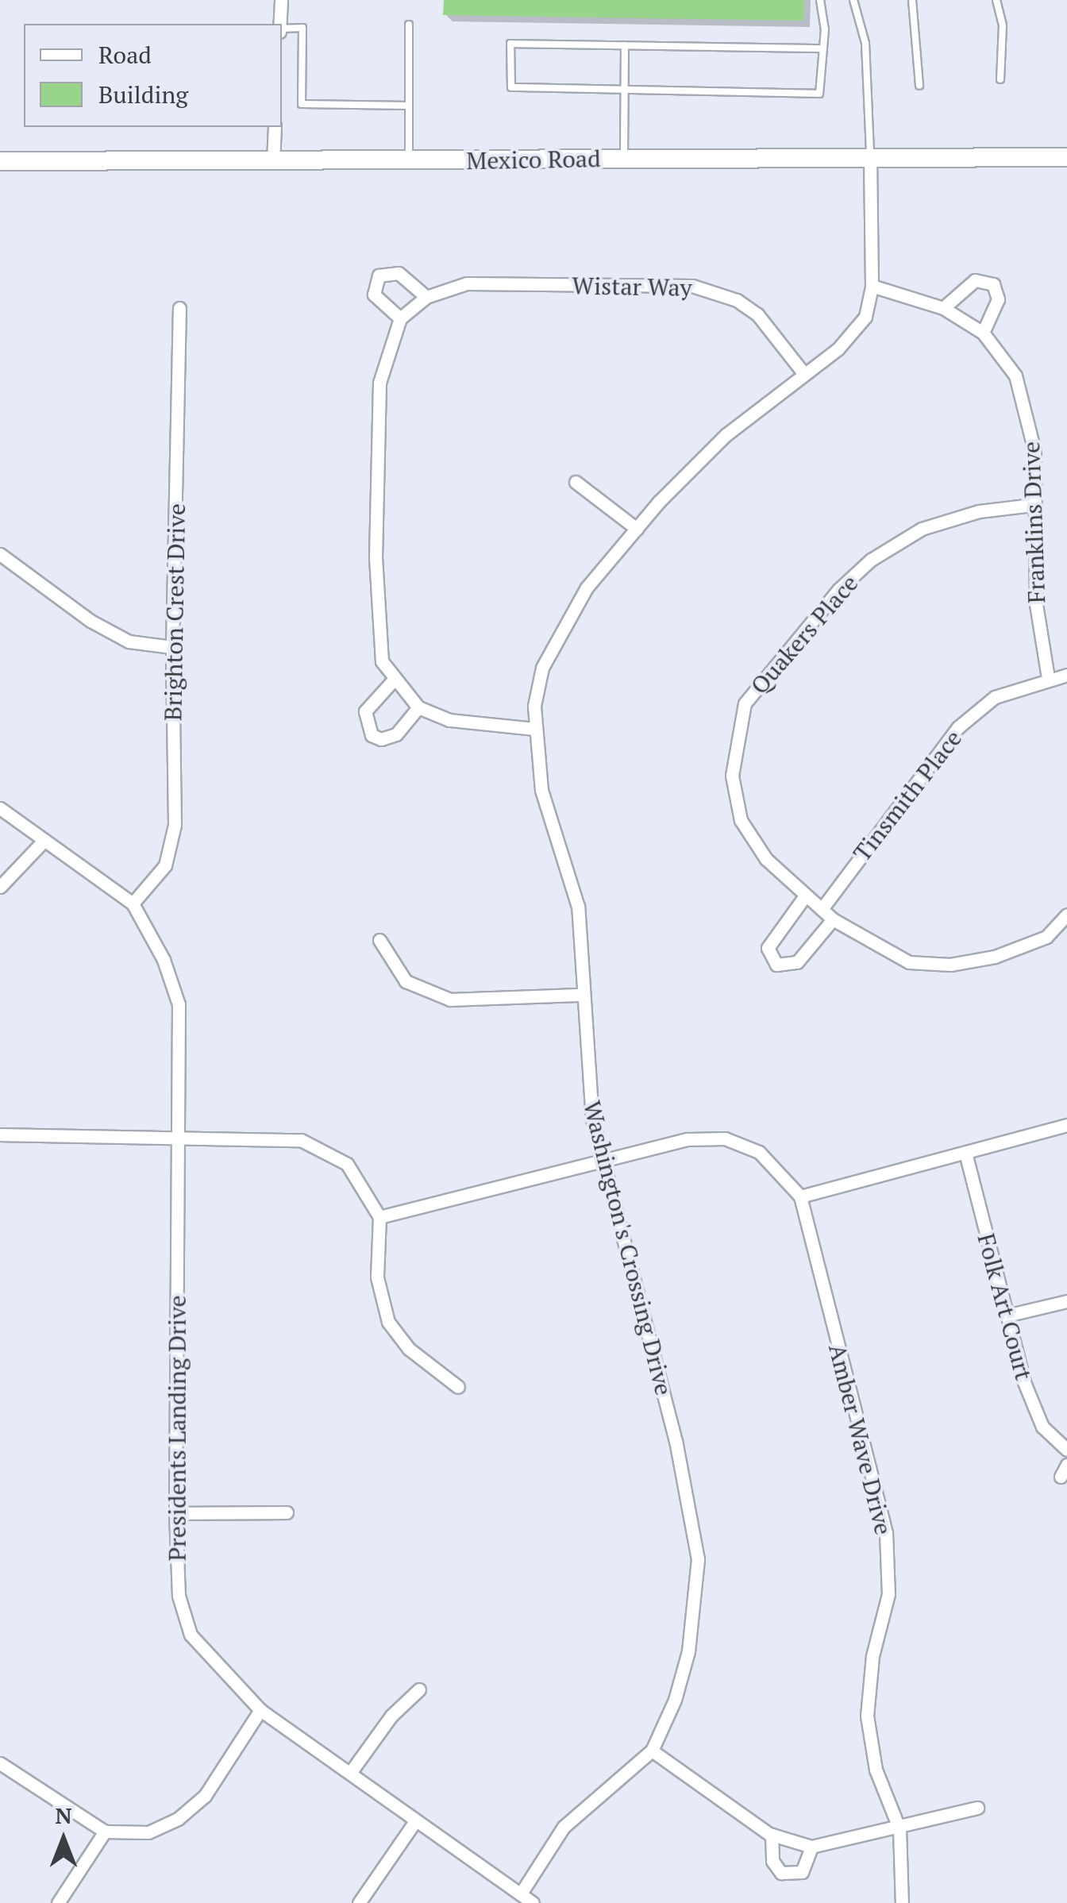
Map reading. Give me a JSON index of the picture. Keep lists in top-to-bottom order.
{
  "streets": {
    "main road": ["Mexico Road"],
    "street": [
      "Wistar Way",
      "Franklins Drive",
      "Brighton Crest Drive",
      "Quakers Place",
      "Tinsmith Place",
      "Washington's Crossing Drive",
      "Folk Art Court",
      "Presidents Landing Drive",
      "Amber Wave Drive"
    ]
  },
  "crossings": [
    ["Mexico Road", "Washington's Crossing Drive"],
    ["Wistar Way", "Washington's Crossing Drive"],
    ["Franklins Drive", "Quakers Place"],
    ["Franklins Drive", "Tinsmith Place"],
    ["Franklins Drive", "Washington's Crossing Drive"],
    ["Brighton Crest Drive", "Presidents Landing Drive"],
    ["Quakers Place", "Tinsmith Place"],
    ["Washington's Crossing Drive", "Presidents Landing Drive"],
    ["Washington's Crossing Drive", "Amber Wave Drive"]
  ],
  "legend": ["Road", "Building"],
  "north": "top"
}
